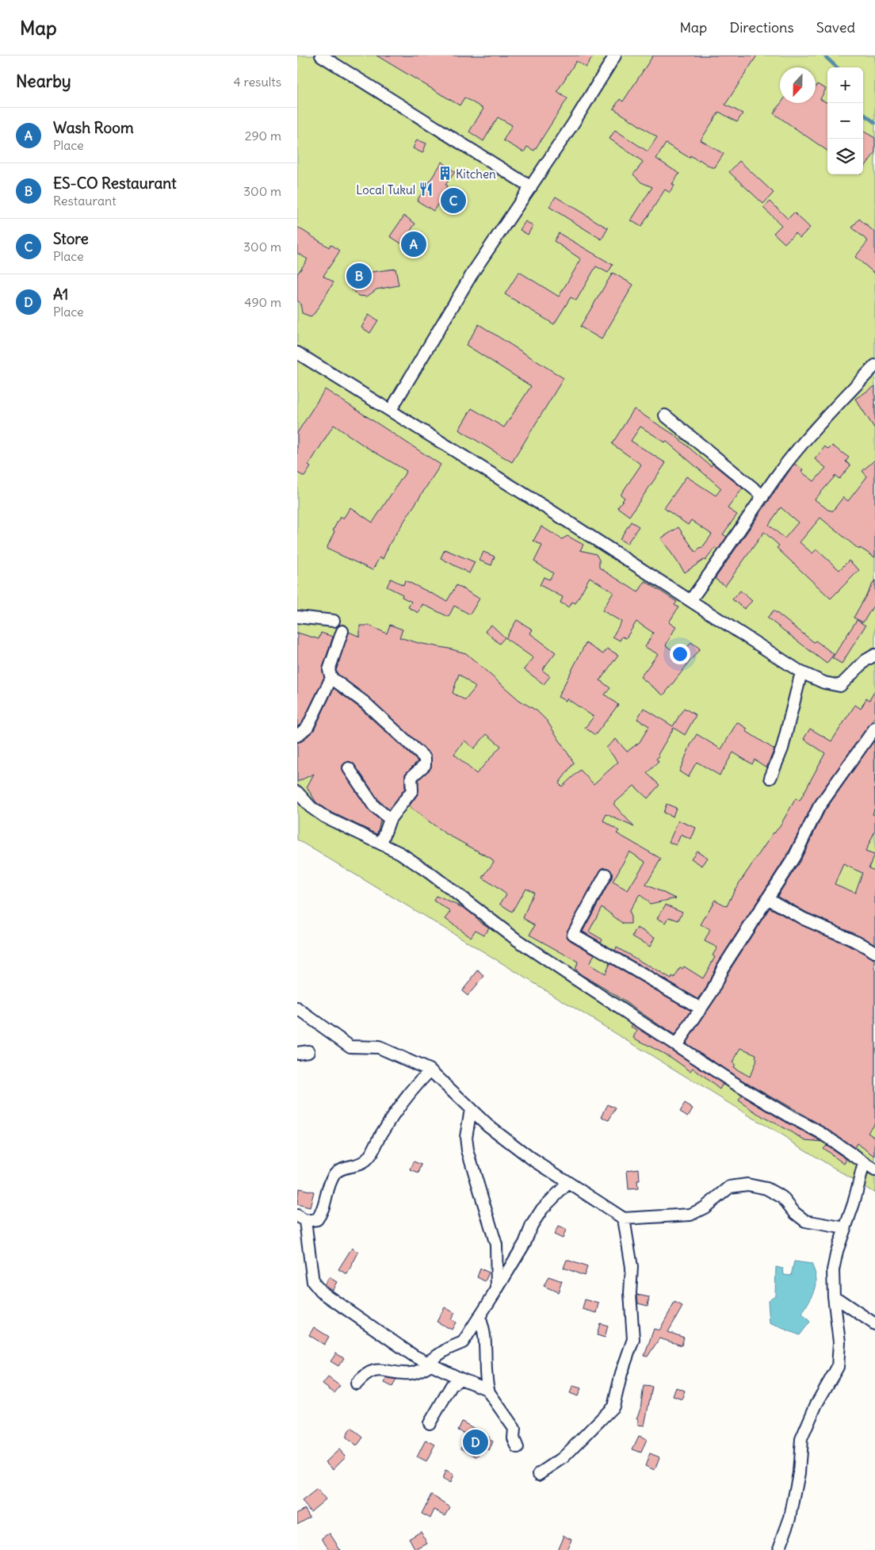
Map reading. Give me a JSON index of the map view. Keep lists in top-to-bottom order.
{
  "places": {
    "building": ["Kitchen"],
    "restaurant": ["Local Tukul"]
  },
  "north": "bottom",
  "page": {
    "header": "Map",
    "nav": ["Map", "Directions", "Saved"],
    "heading": ["Nearby", "4 results"],
    "map_buttons": ["+", "−"],
    "list": [
      {
        "mark": "A",
        "name": "Wash Room",
        "note": "Place",
        "value": "290 m"
      },
      {
        "mark": "B",
        "name": "ES-CO Restaurant",
        "note": "Restaurant",
        "value": "300 m"
      },
      {
        "mark": "C",
        "name": "Store",
        "note": "Place",
        "value": "300 m"
      },
      {
        "mark": "D",
        "name": "A1",
        "note": "Place",
        "value": "490 m"
      }
    ],
    "pins": [
      "C",
      "A",
      "B",
      "D"
    ]
  }
}
